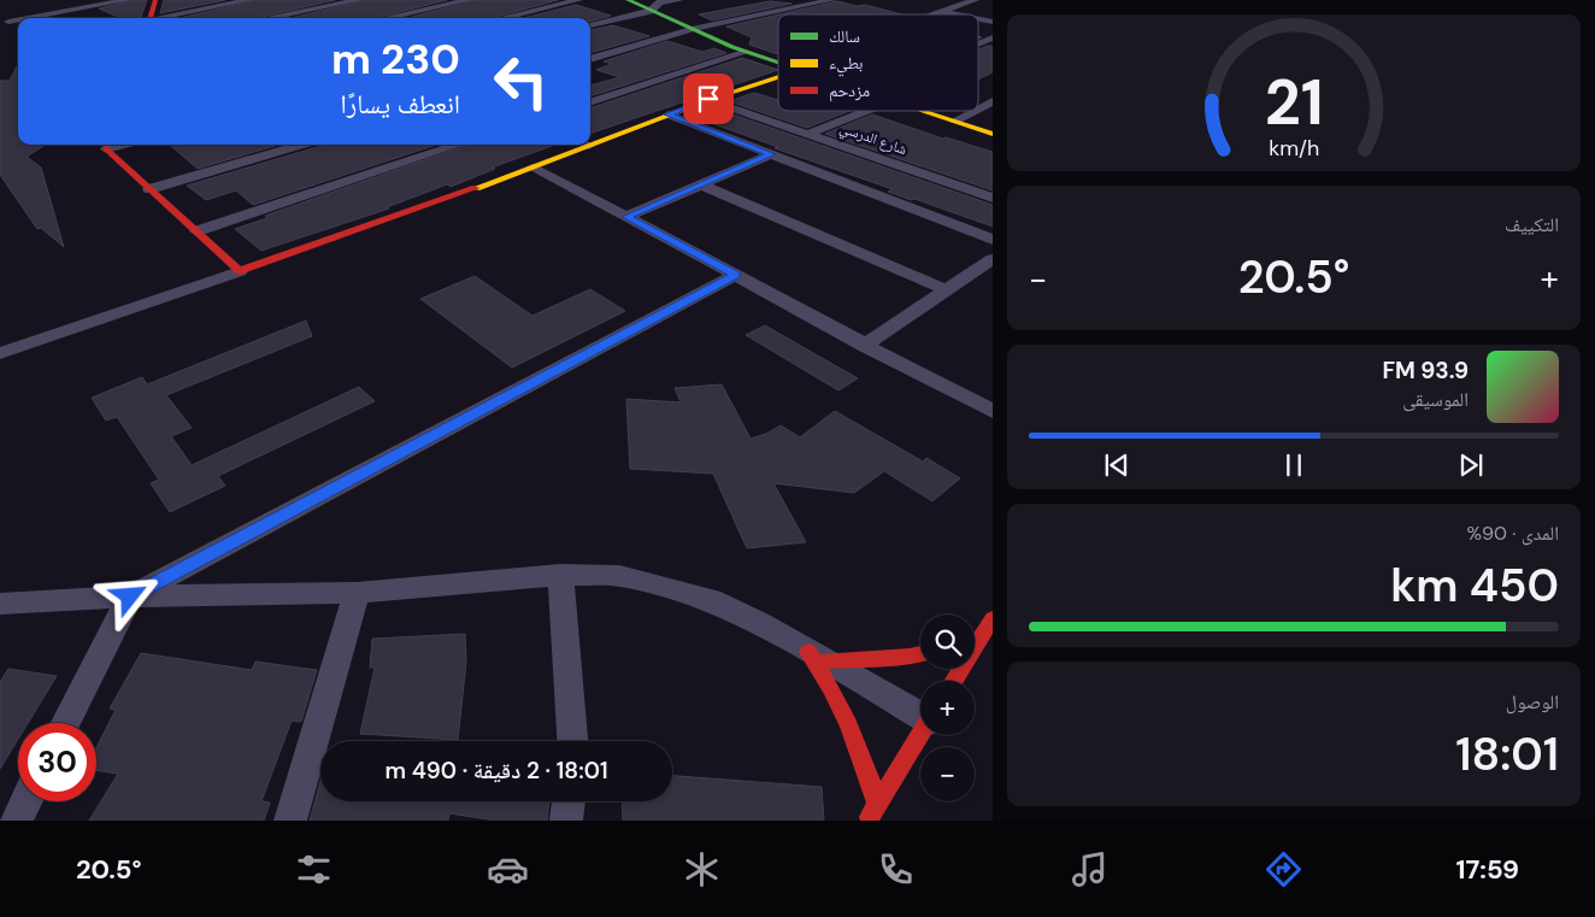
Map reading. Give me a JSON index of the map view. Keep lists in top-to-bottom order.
{
  "streets": {
    "street": ["شارع الدرسي"]
  },
  "legend": ["سالك", "بطيء", "مزدحم"],
  "page": {
    "turn": ["230 m", "انعطف يسارًا"],
    "tile": [
      "التكييف",
      ["المدى · 90%", "450 km"],
      ["الوصول", "18:01"]
    ],
    "heat": ["−", "20.5°", "+"],
    "song": ["93.9 FM", "الموسيقى"],
    "map_buttons": ["+", "−"],
    "limit": "30",
    "trip": "18:01 · 2 دقيقة · 490 m",
    "tabs": ["17:59", "20.5°"],
    "gauge": ["21", "km/h"]
  }
}
